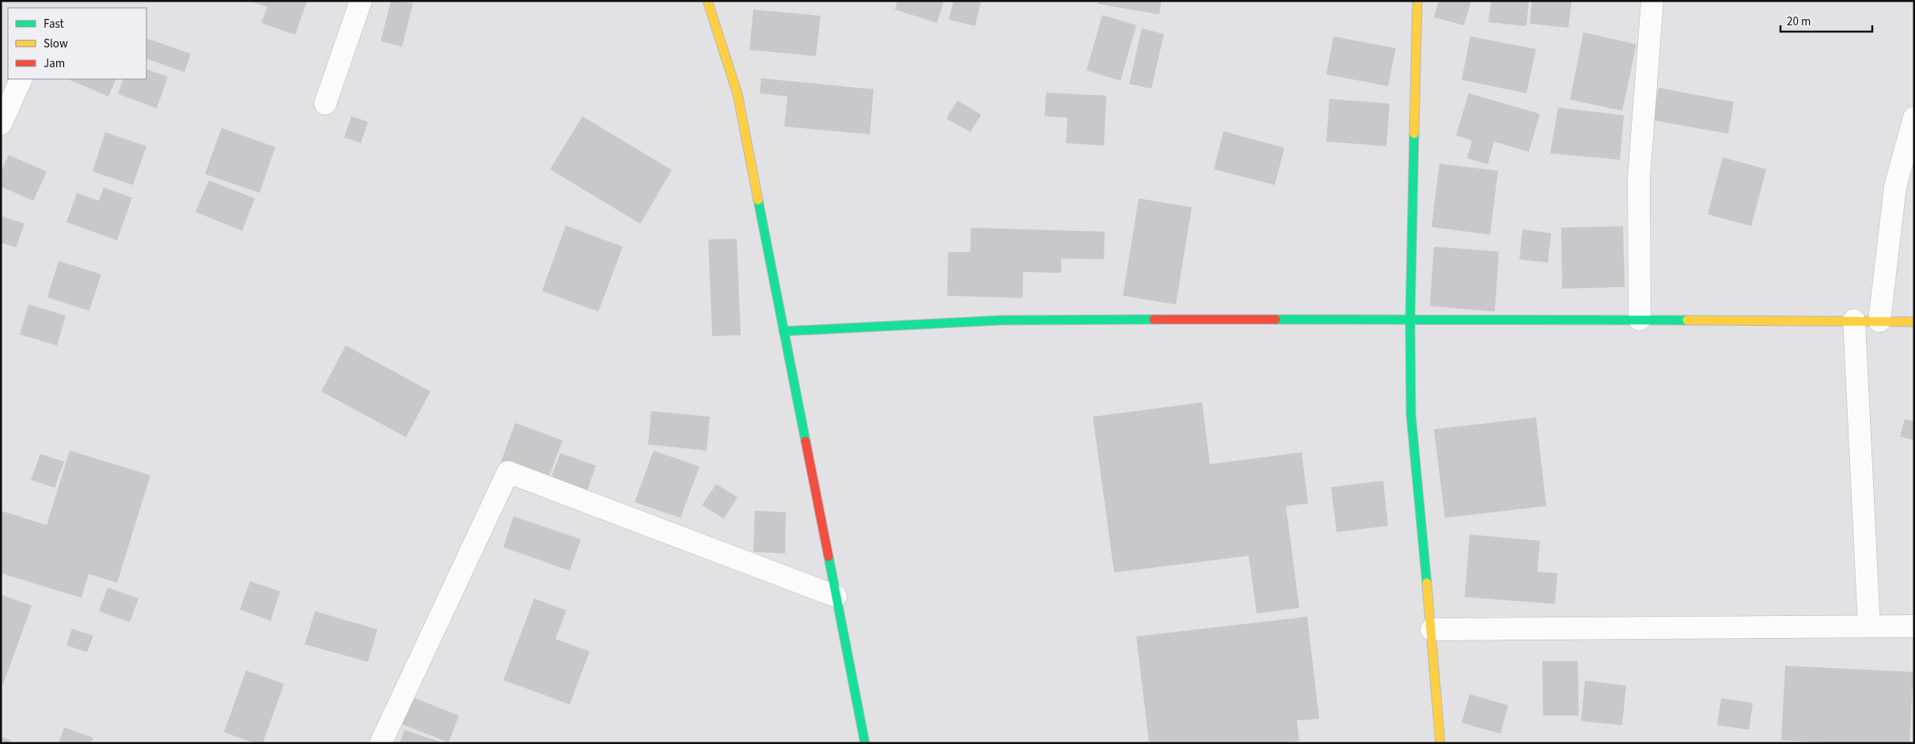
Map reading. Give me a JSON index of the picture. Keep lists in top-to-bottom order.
{
  "legend": ["Fast", "Slow", "Jam"],
  "scale_bar": "20 m"
}
